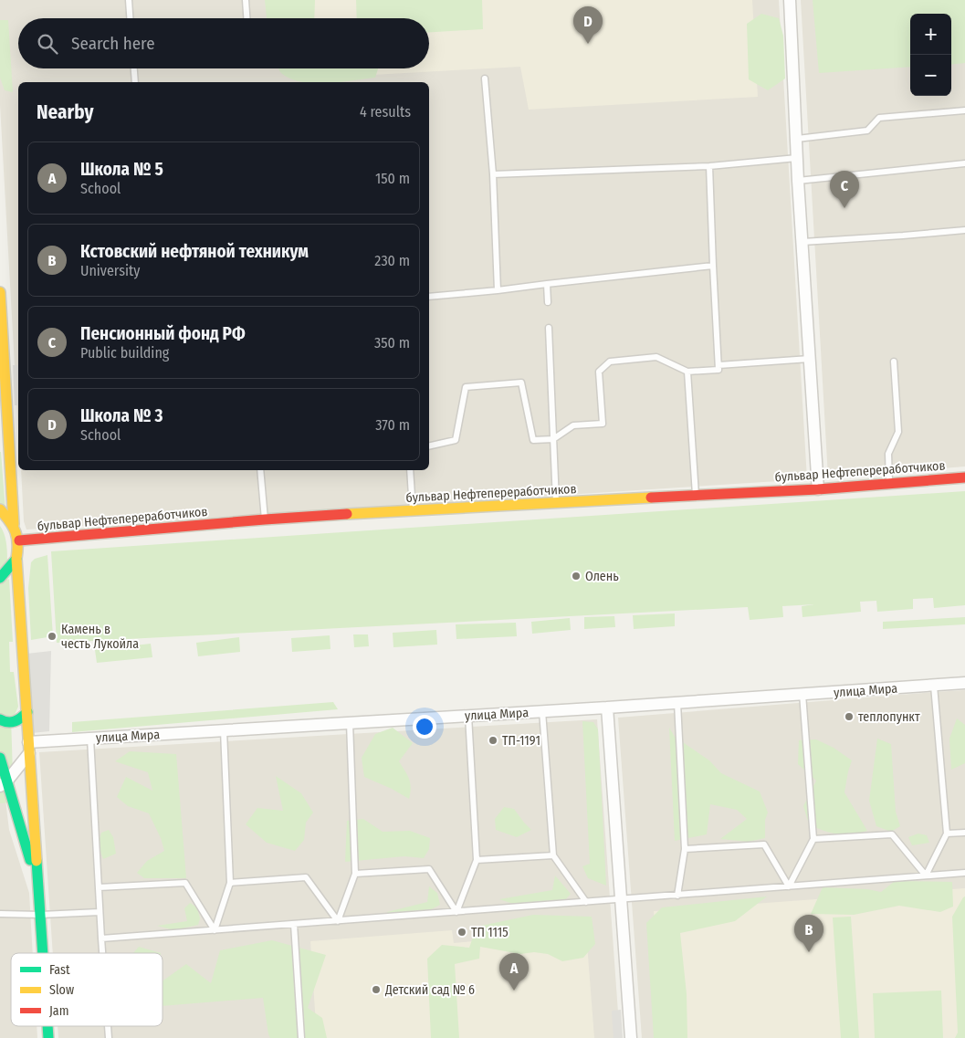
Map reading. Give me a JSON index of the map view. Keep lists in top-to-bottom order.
{
  "streets": {
    "street": ["бульвар Нефтепереработчиков", "улица Мира"]
  },
  "places": [
    "Олень",
    "Камень в честь Лукойла",
    "теплопункт",
    "ТП-1191",
    "ТП 1115",
    "Детский сад № 6"
  ],
  "legend": ["Fast", "Slow", "Jam"],
  "page": {
    "pins": [
      "D",
      "C",
      "B",
      "A"
    ],
    "map_buttons": ["+", "−"],
    "search": "Search here",
    "heading": ["Nearby", "4 results"],
    "list": [
      {
        "mark": "A",
        "name": "Школа № 5",
        "note": "School",
        "value": "150 m"
      },
      {
        "mark": "B",
        "name": "Кстовский нефтяной техникум",
        "note": "University",
        "value": "230 m"
      },
      {
        "mark": "C",
        "name": "Пенсионный фонд РФ",
        "note": "Public building",
        "value": "350 m"
      },
      {
        "mark": "D",
        "name": "Школа № 3",
        "note": "School",
        "value": "370 m"
      }
    ]
  }
}
